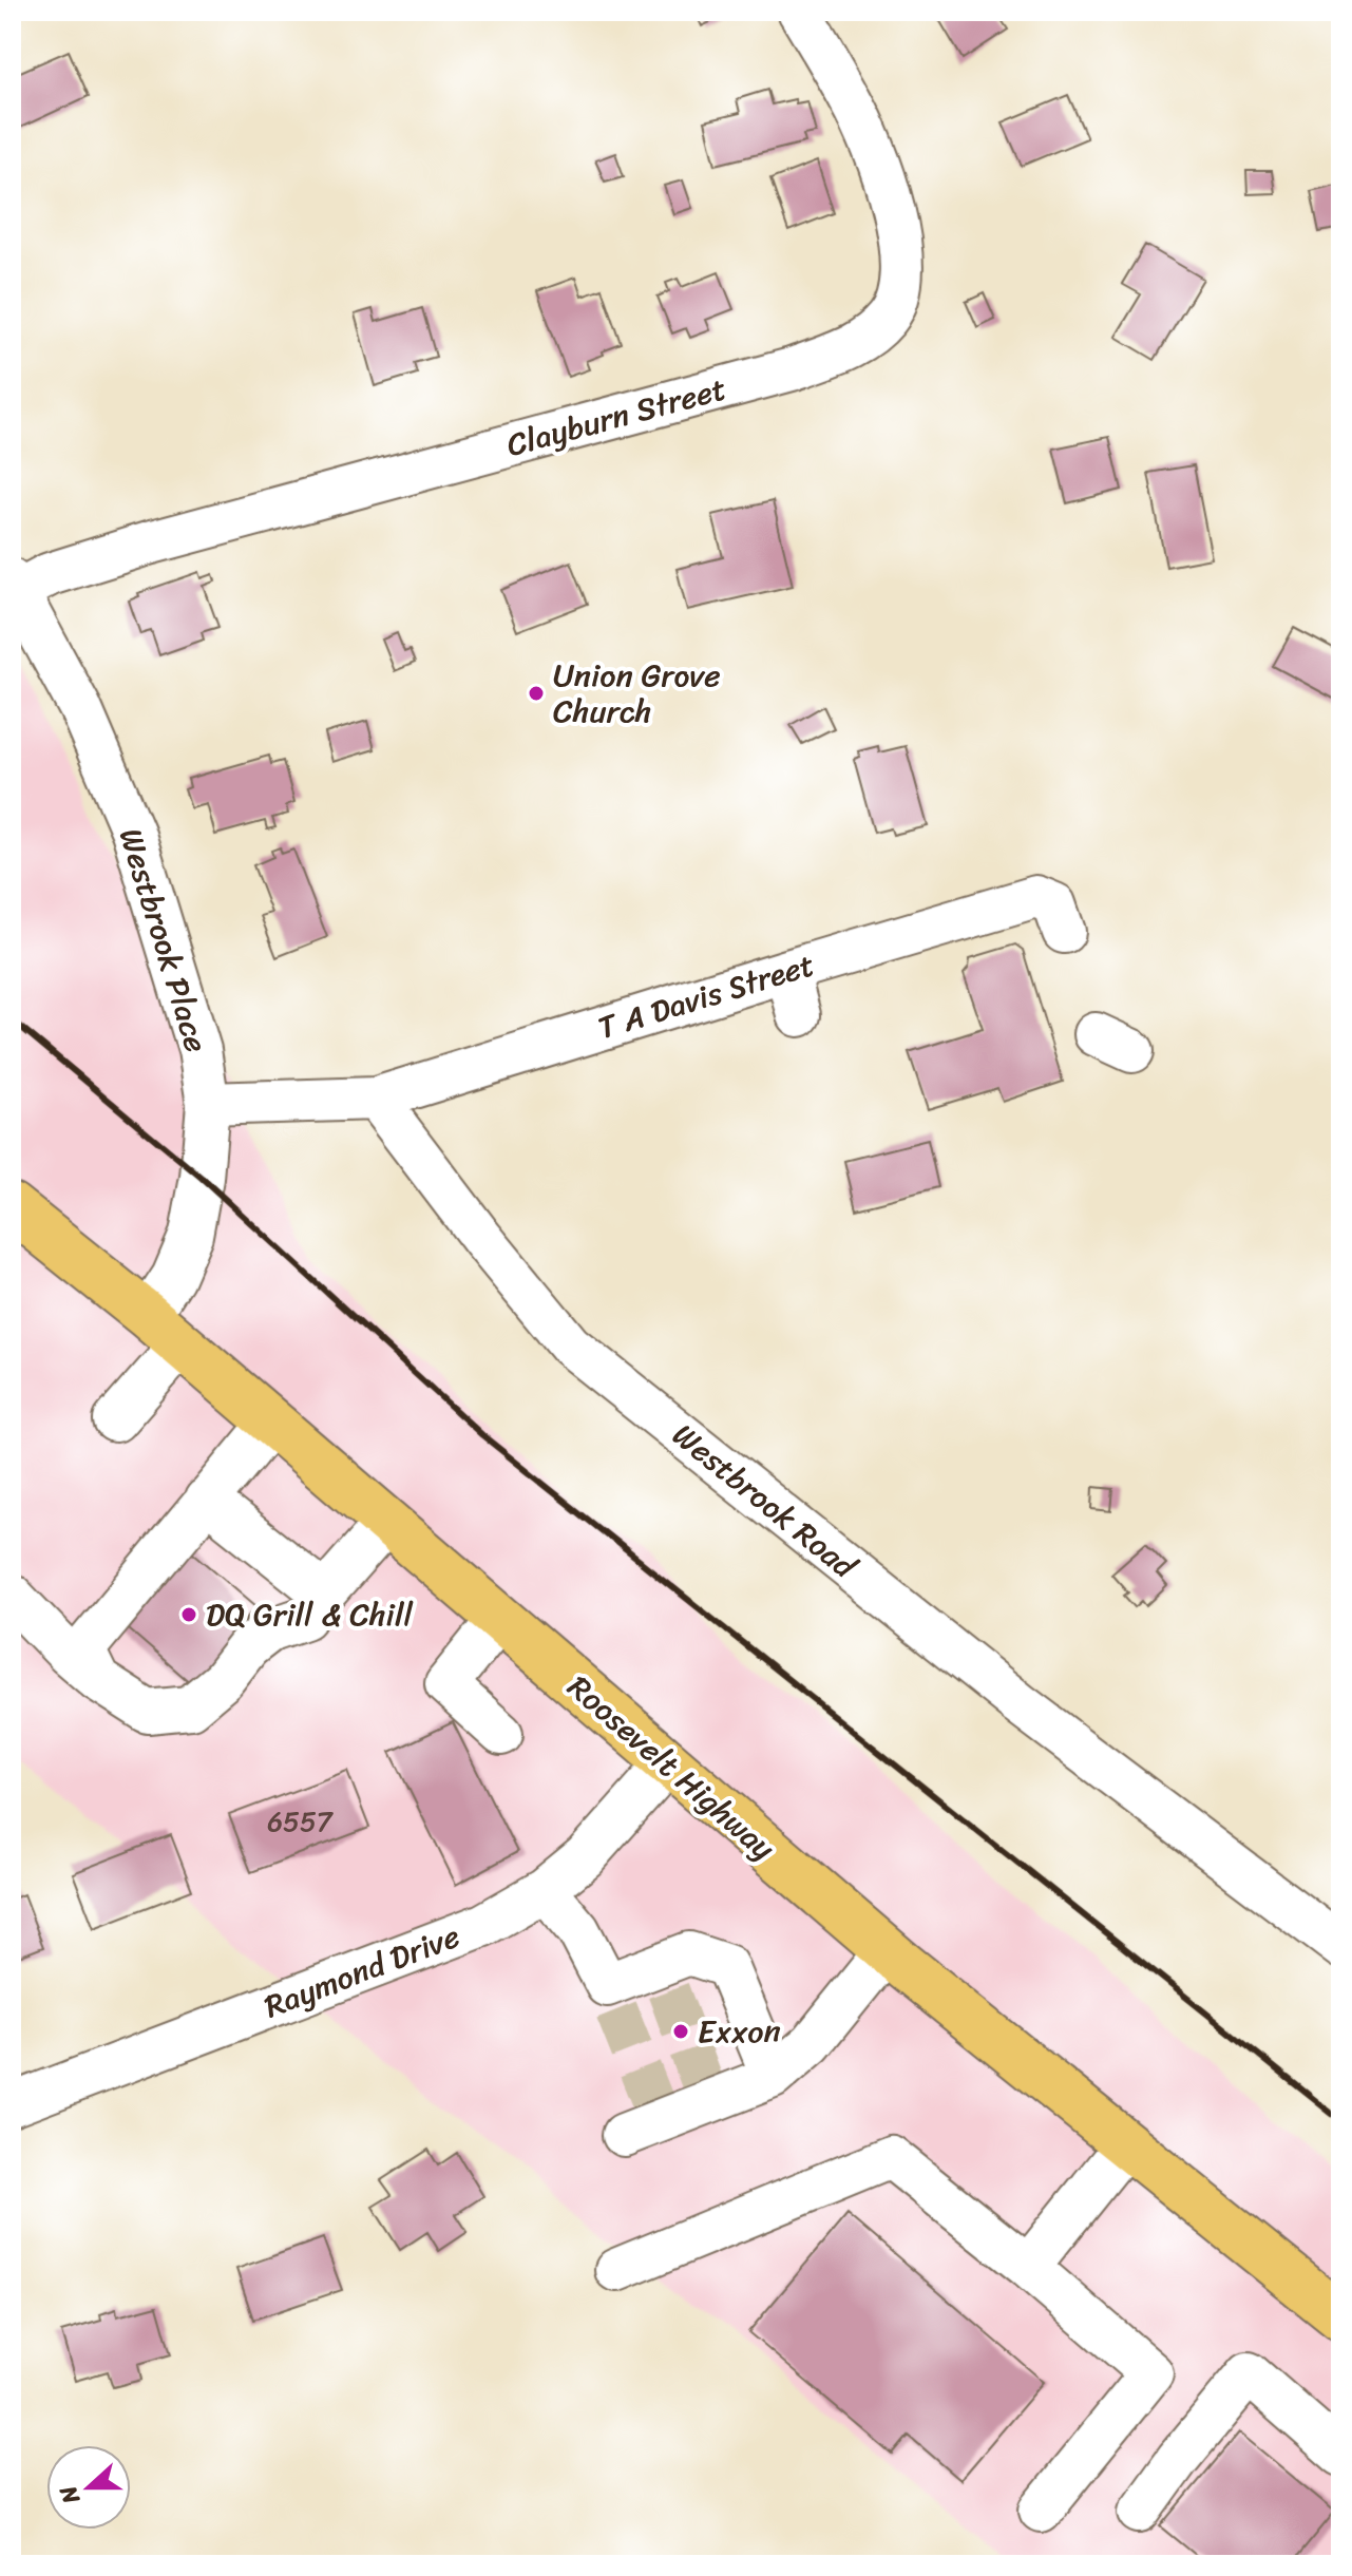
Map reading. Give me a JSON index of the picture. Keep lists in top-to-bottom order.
{
  "streets": {
    "main road": ["Roosevelt Highway"],
    "street": [
      "Clayburn Street",
      "Westbrook Place",
      "T A Davis Street",
      "Westbrook Road",
      "Raymond Drive"
    ]
  },
  "crossings": [
    ["Clayburn Street", "Westbrook Place"],
    ["Westbrook Place", "Roosevelt Highway"],
    ["T A Davis Street", "Westbrook Road"],
    ["Roosevelt Highway", "Raymond Drive"]
  ],
  "places": ["Union Grove Church", "DQ Grill & Chill", "Exxon"],
  "house_numbers": ["6557"],
  "north": "left"
}
